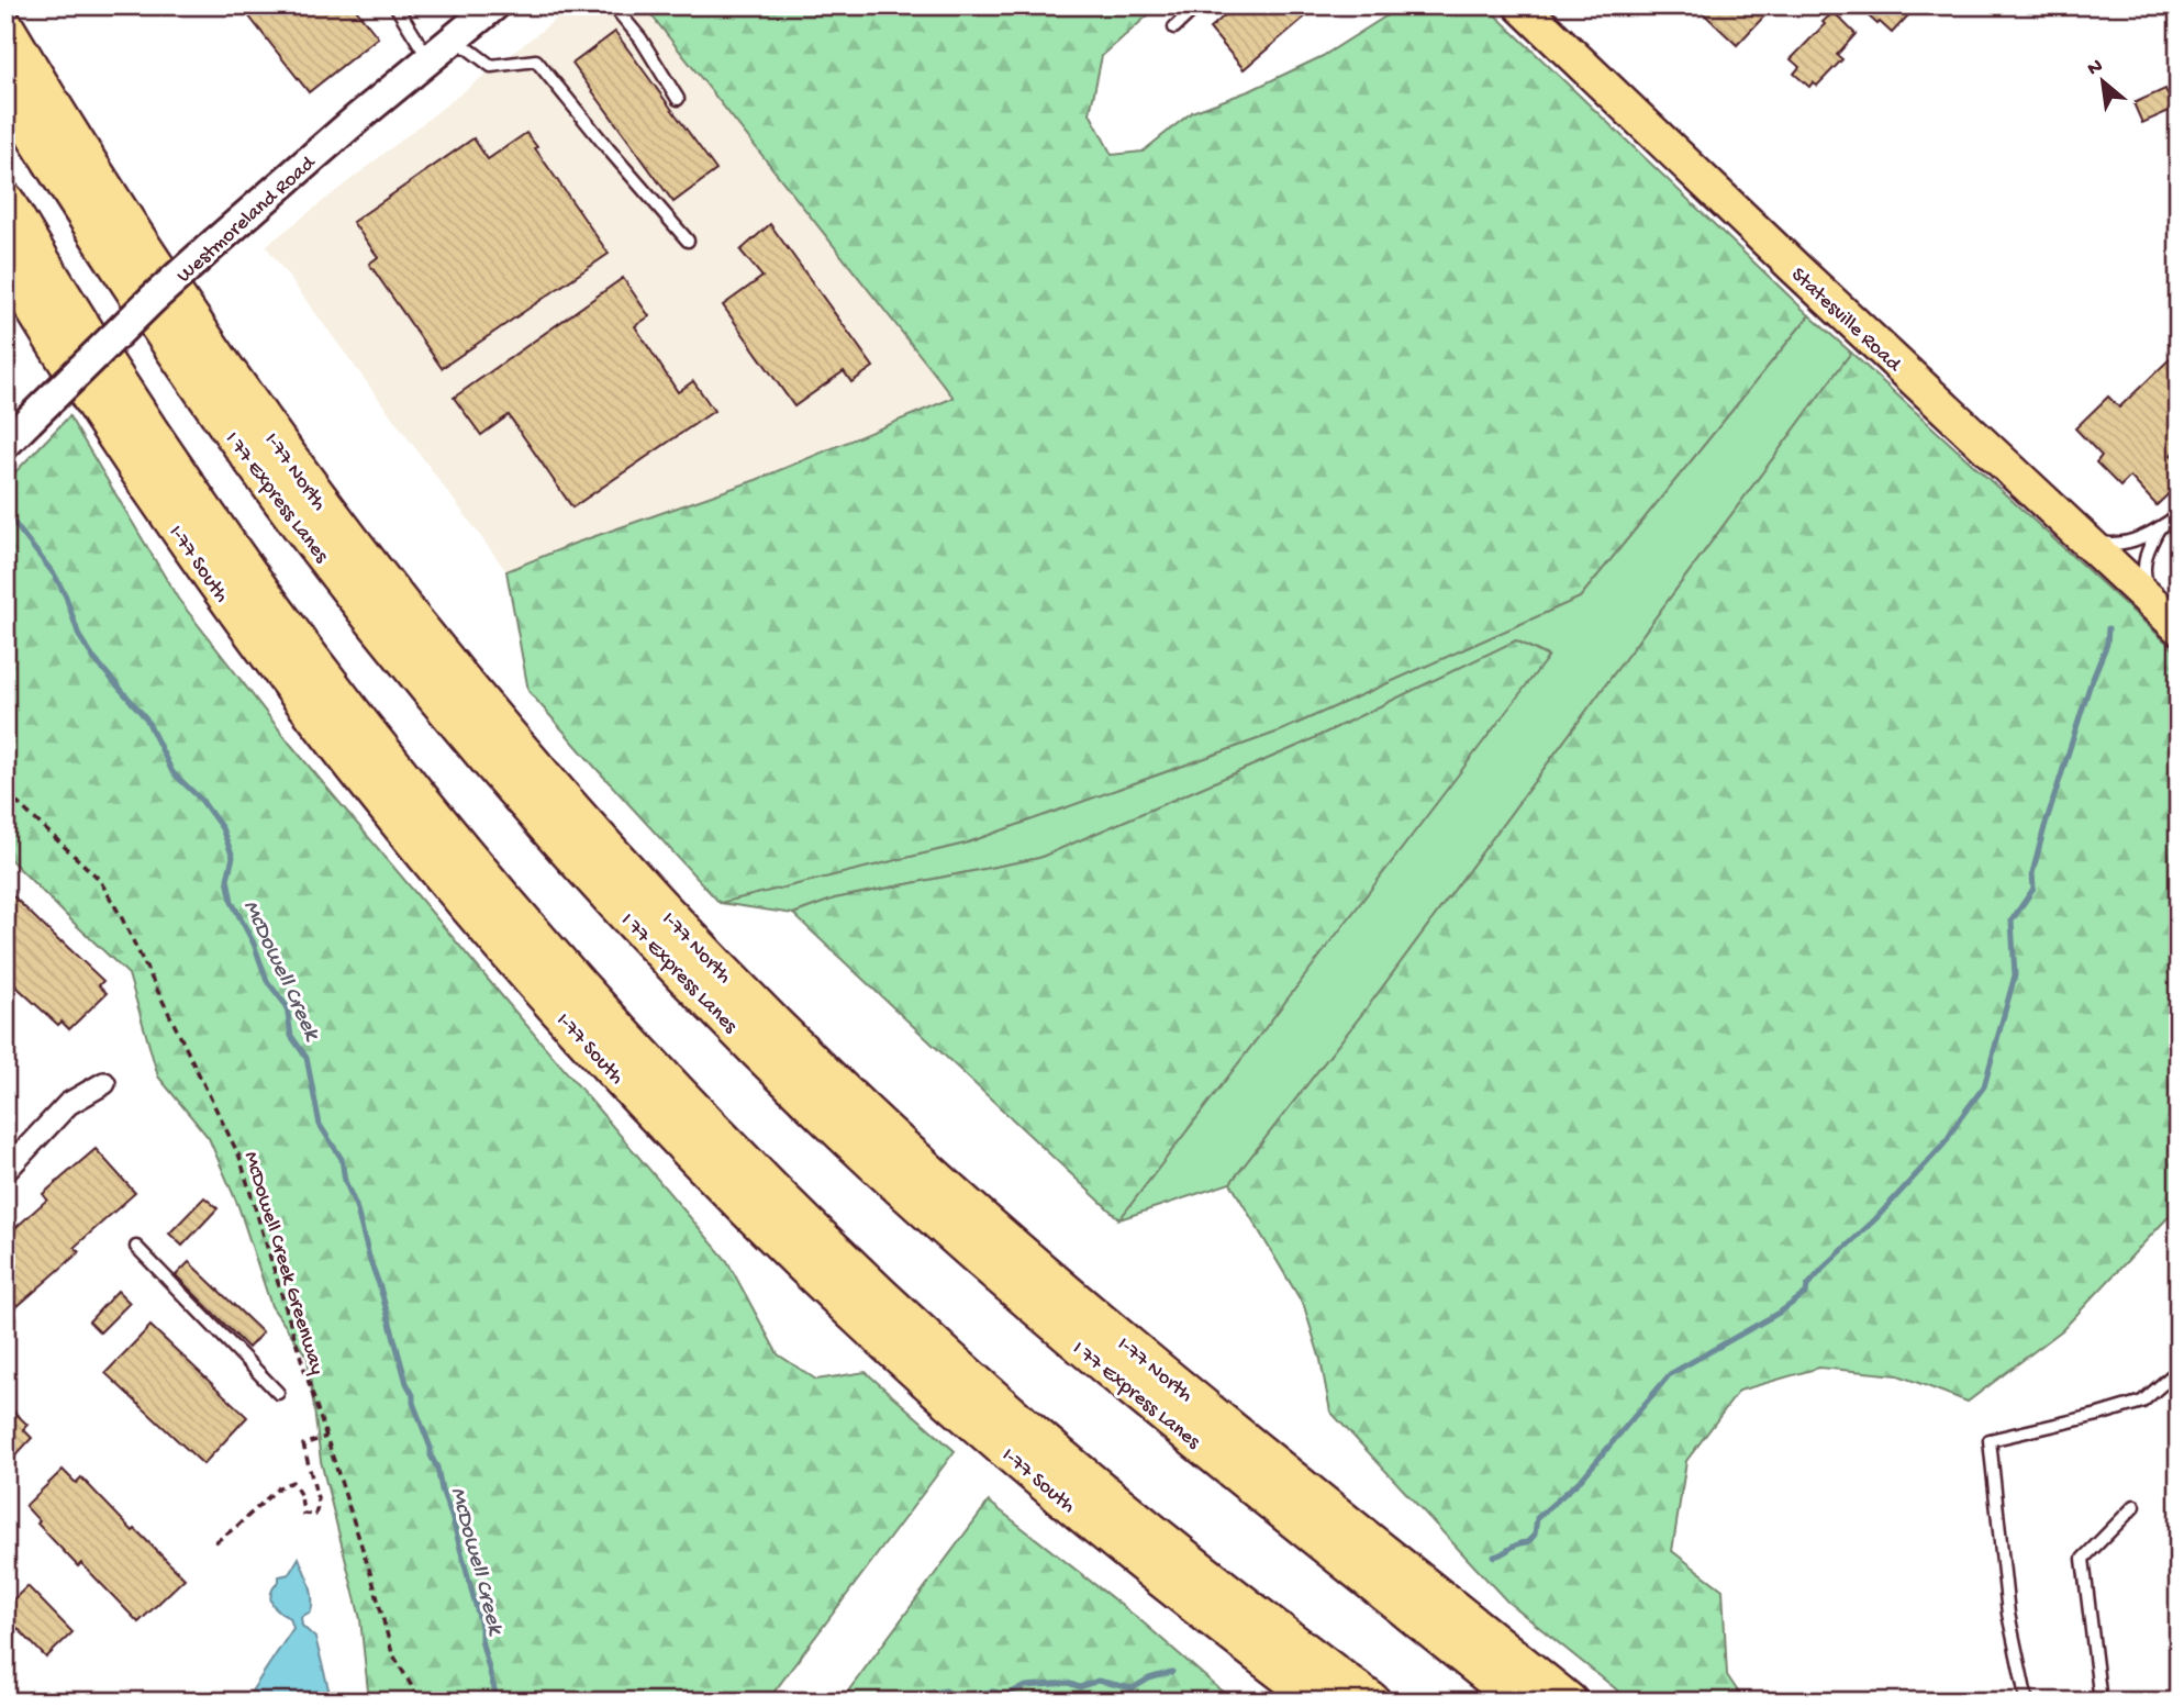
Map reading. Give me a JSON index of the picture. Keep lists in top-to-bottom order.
{
  "streets": {
    "highway": ["I-77 North", "I 77 Express Lanes", "I-77 South"],
    "main road": ["Statesville Road"],
    "street": ["Westmoreland Road"],
    "path": ["McDowell Creek Greenway"]
  },
  "water": ["McDowell Creek"],
  "north": "top left"
}
